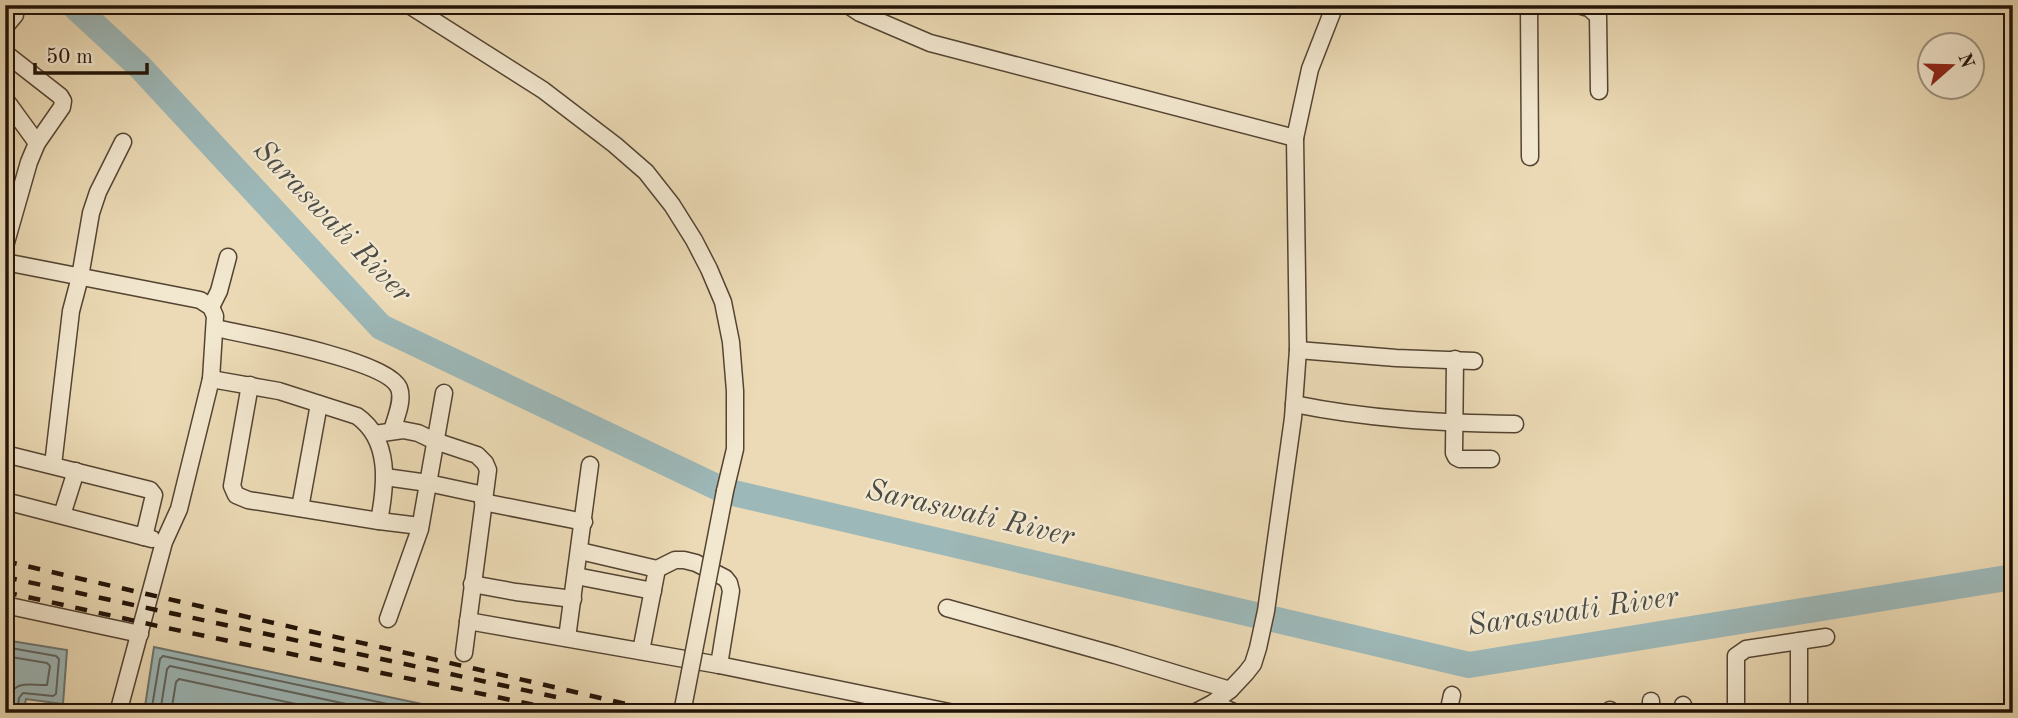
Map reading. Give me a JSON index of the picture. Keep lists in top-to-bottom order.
{
  "water": ["Saraswati River"],
  "scale_bar": "50 m",
  "north": "right"
}
